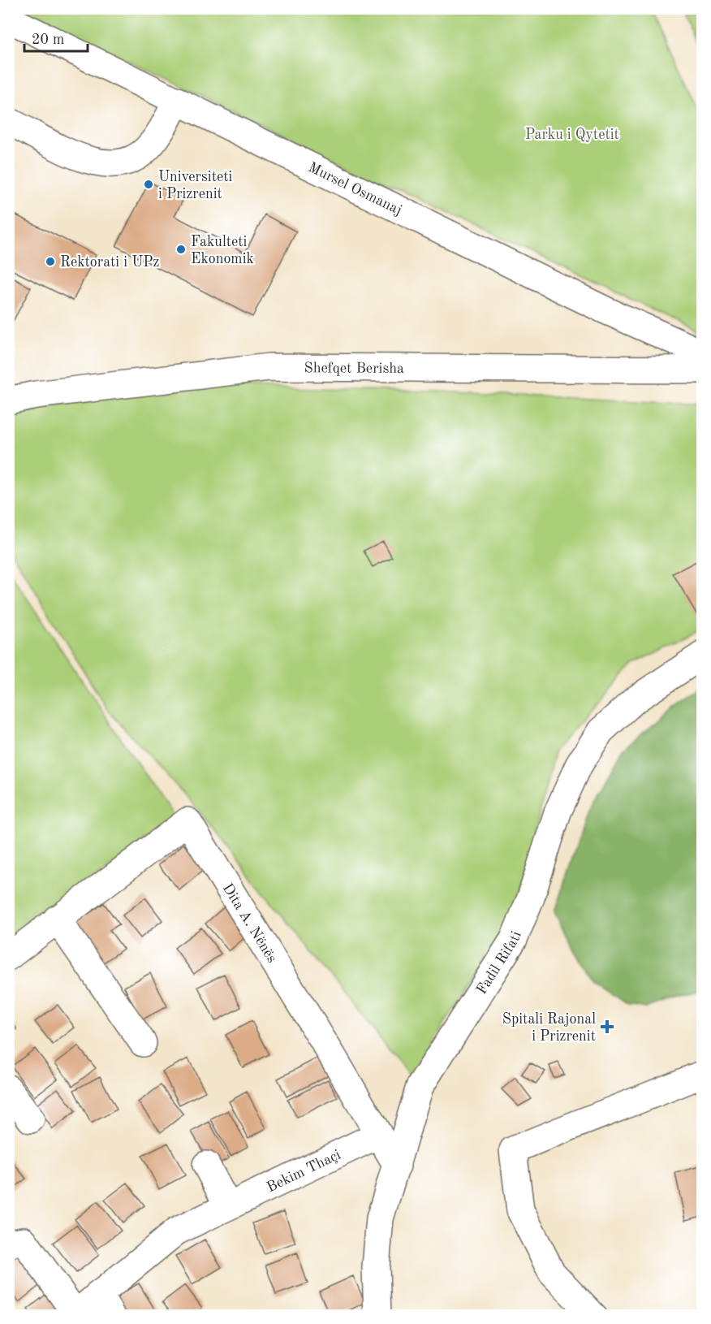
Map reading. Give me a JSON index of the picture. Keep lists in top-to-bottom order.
{
  "streets": {
    "street": [
      "Mursel Osmanaj",
      "Shefqet Berisha",
      "Dita A. Nënës",
      "Fadil Rifati",
      "Bekim Thaçi"
    ]
  },
  "crossings": [
    ["Dita A. Nënës", "Fadil Rifati"],
    ["Dita A. Nënës", "Bekim Thaçi"]
  ],
  "parks": ["Parku i Qytetit"],
  "places": {
    "other": ["Universiteti i Prizrenit", "Fakulteti Ekonomik", "Rektorati i UPz"],
    "health": ["Spitali Rajonal i Prizrenit"]
  },
  "scale_bar": "20 m"
}
